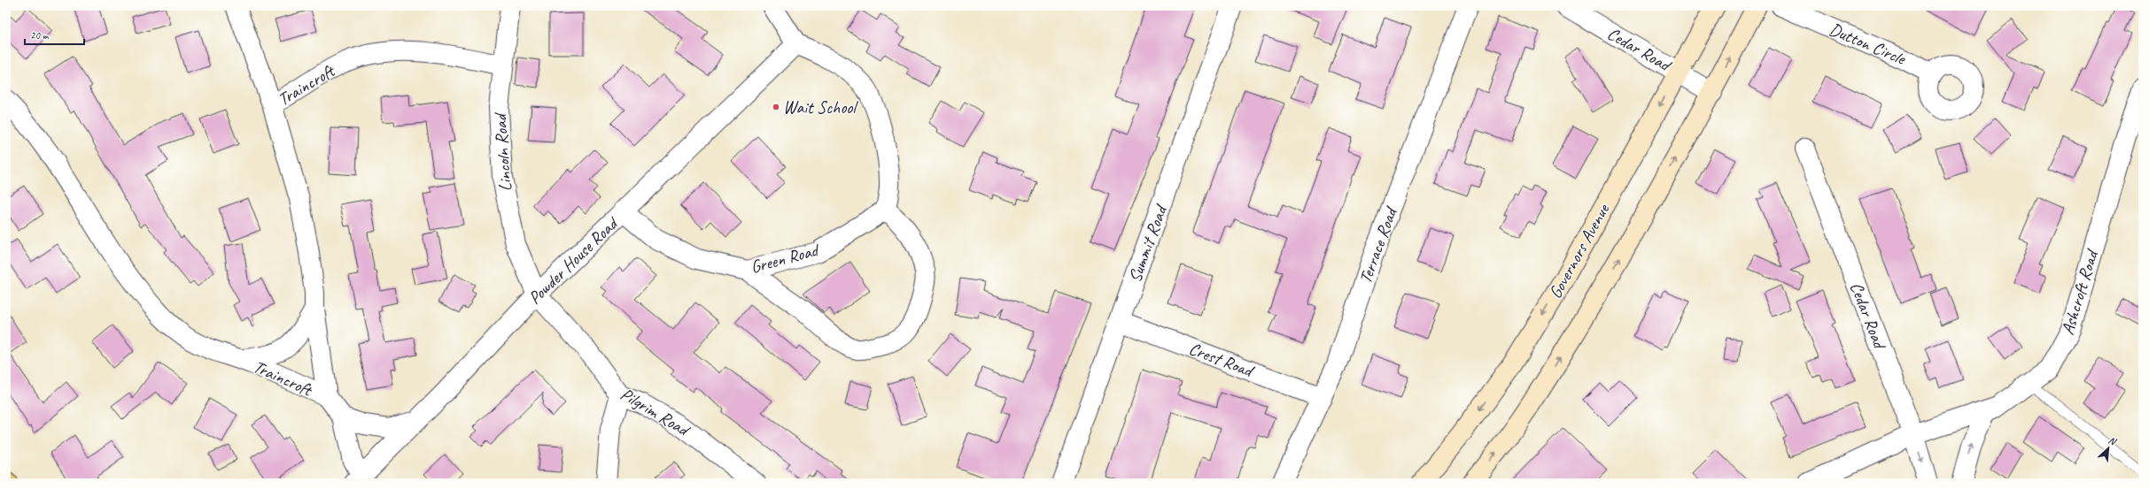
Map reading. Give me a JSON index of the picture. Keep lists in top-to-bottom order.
{
  "streets": {
    "street": [
      "Dutton Circle",
      "Cedar Road",
      "Traincroft",
      "Lincoln Road",
      "Summit Road",
      "Terrace Road",
      "Governors Avenue",
      "Green Road",
      "Powder House Road",
      "Ashcroft Road",
      "Crest Road",
      "Pilgrim Road"
    ]
  },
  "crossings": [
    ["Cedar Road", "Governors Avenue"],
    ["Cedar Road", "Ashcroft Road"],
    ["Traincroft", "Lincoln Road"],
    ["Traincroft", "Powder House Road"],
    ["Lincoln Road", "Powder House Road"],
    ["Lincoln Road", "Pilgrim Road"],
    ["Summit Road", "Crest Road"],
    ["Terrace Road", "Crest Road"],
    ["Green Road", "Powder House Road"],
    ["Powder House Road", "Pilgrim Road"]
  ],
  "places": ["Wait School"],
  "scale_bar": "20 m",
  "north": "top right"
}
